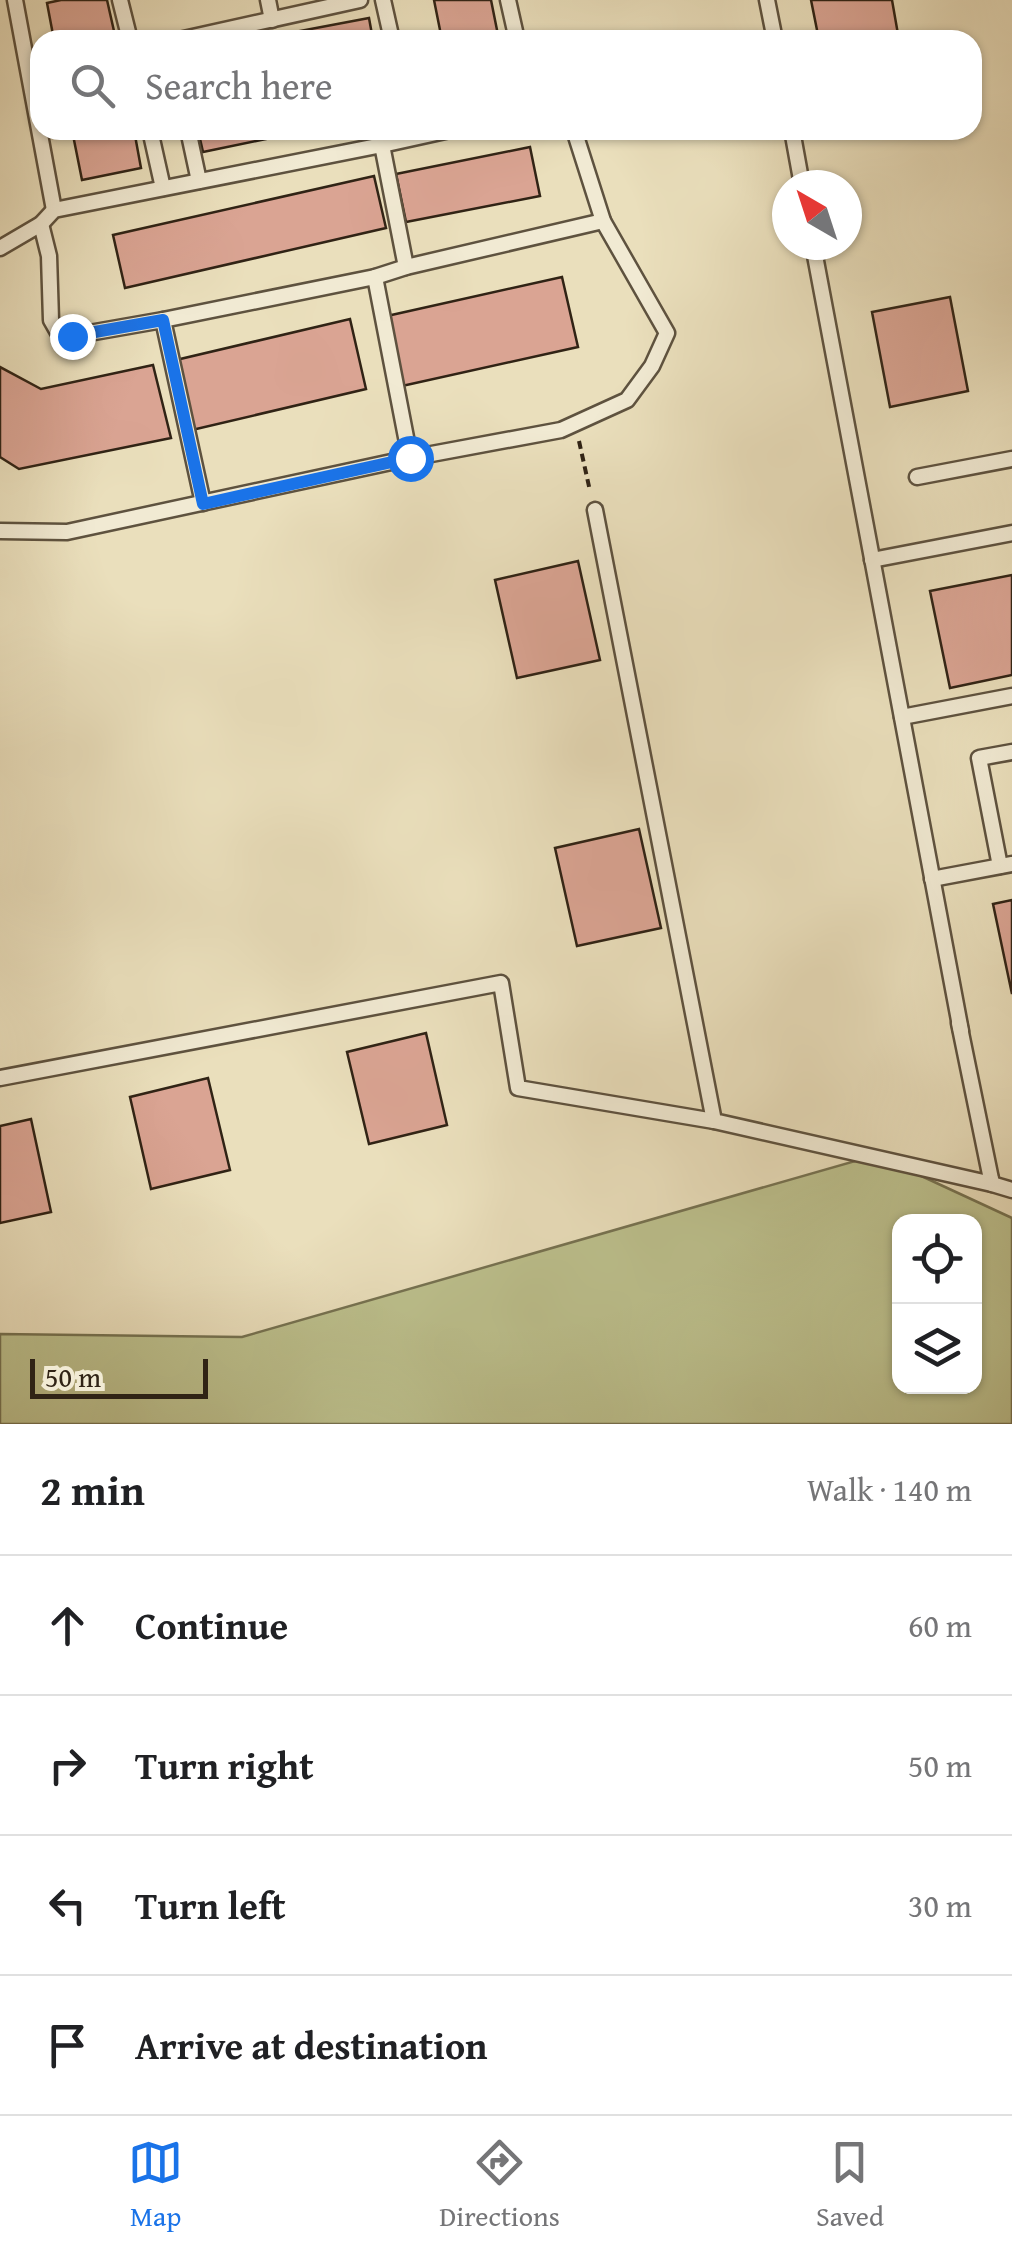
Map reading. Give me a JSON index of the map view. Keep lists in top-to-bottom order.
{
  "scale_bar": "50 m",
  "north": "top left",
  "page": {
    "search": "Search here",
    "scale": "50 m",
    "heading": ["2 min", "Walk · 140 m"],
    "list": [
      ["Continue", "60 m"],
      ["Turn right", "50 m"],
      ["Turn left", "30 m"],
      "Arrive at destination"
    ],
    "nav": ["Map", "Directions", "Saved"]
  }
}
